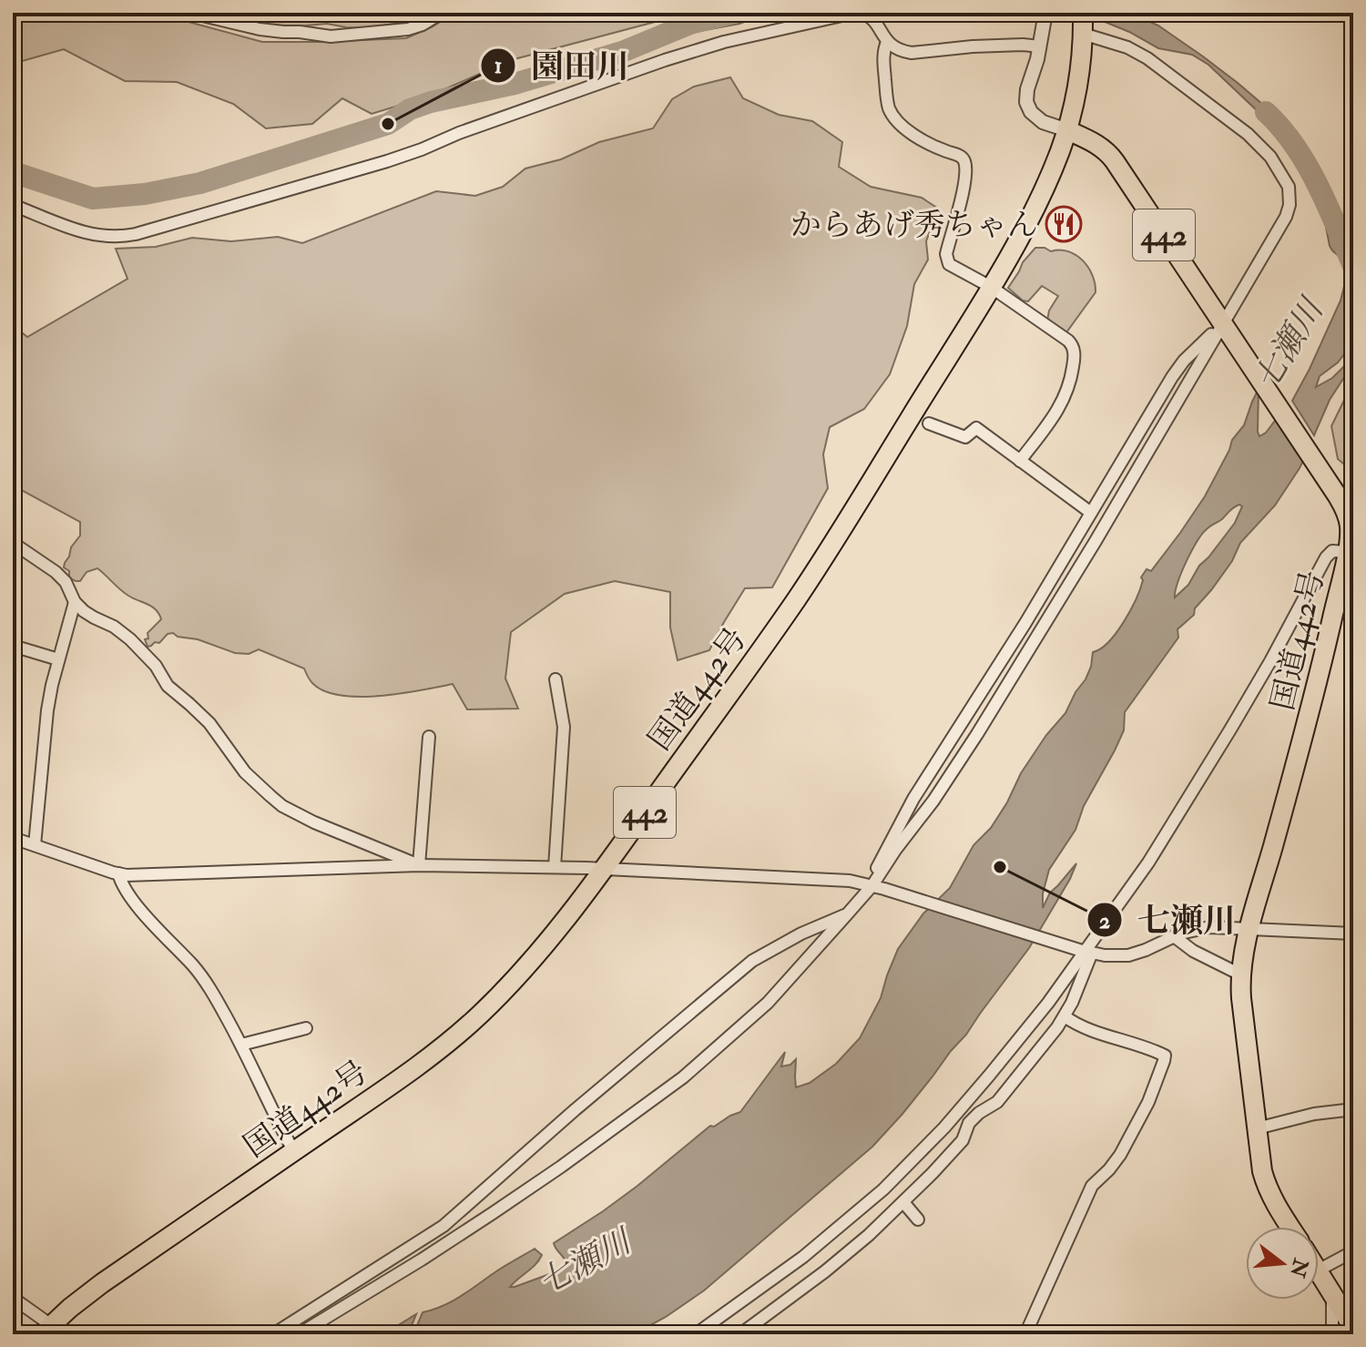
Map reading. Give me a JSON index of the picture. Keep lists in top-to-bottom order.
{
  "streets": {
    "highway": ["442", "国道442号"]
  },
  "water": ["七瀬川"],
  "places": {
    "other": ["園田川", "七瀬川"],
    "restaurant": ["からあげ秀ちゃん"]
  },
  "north": "right"
}
